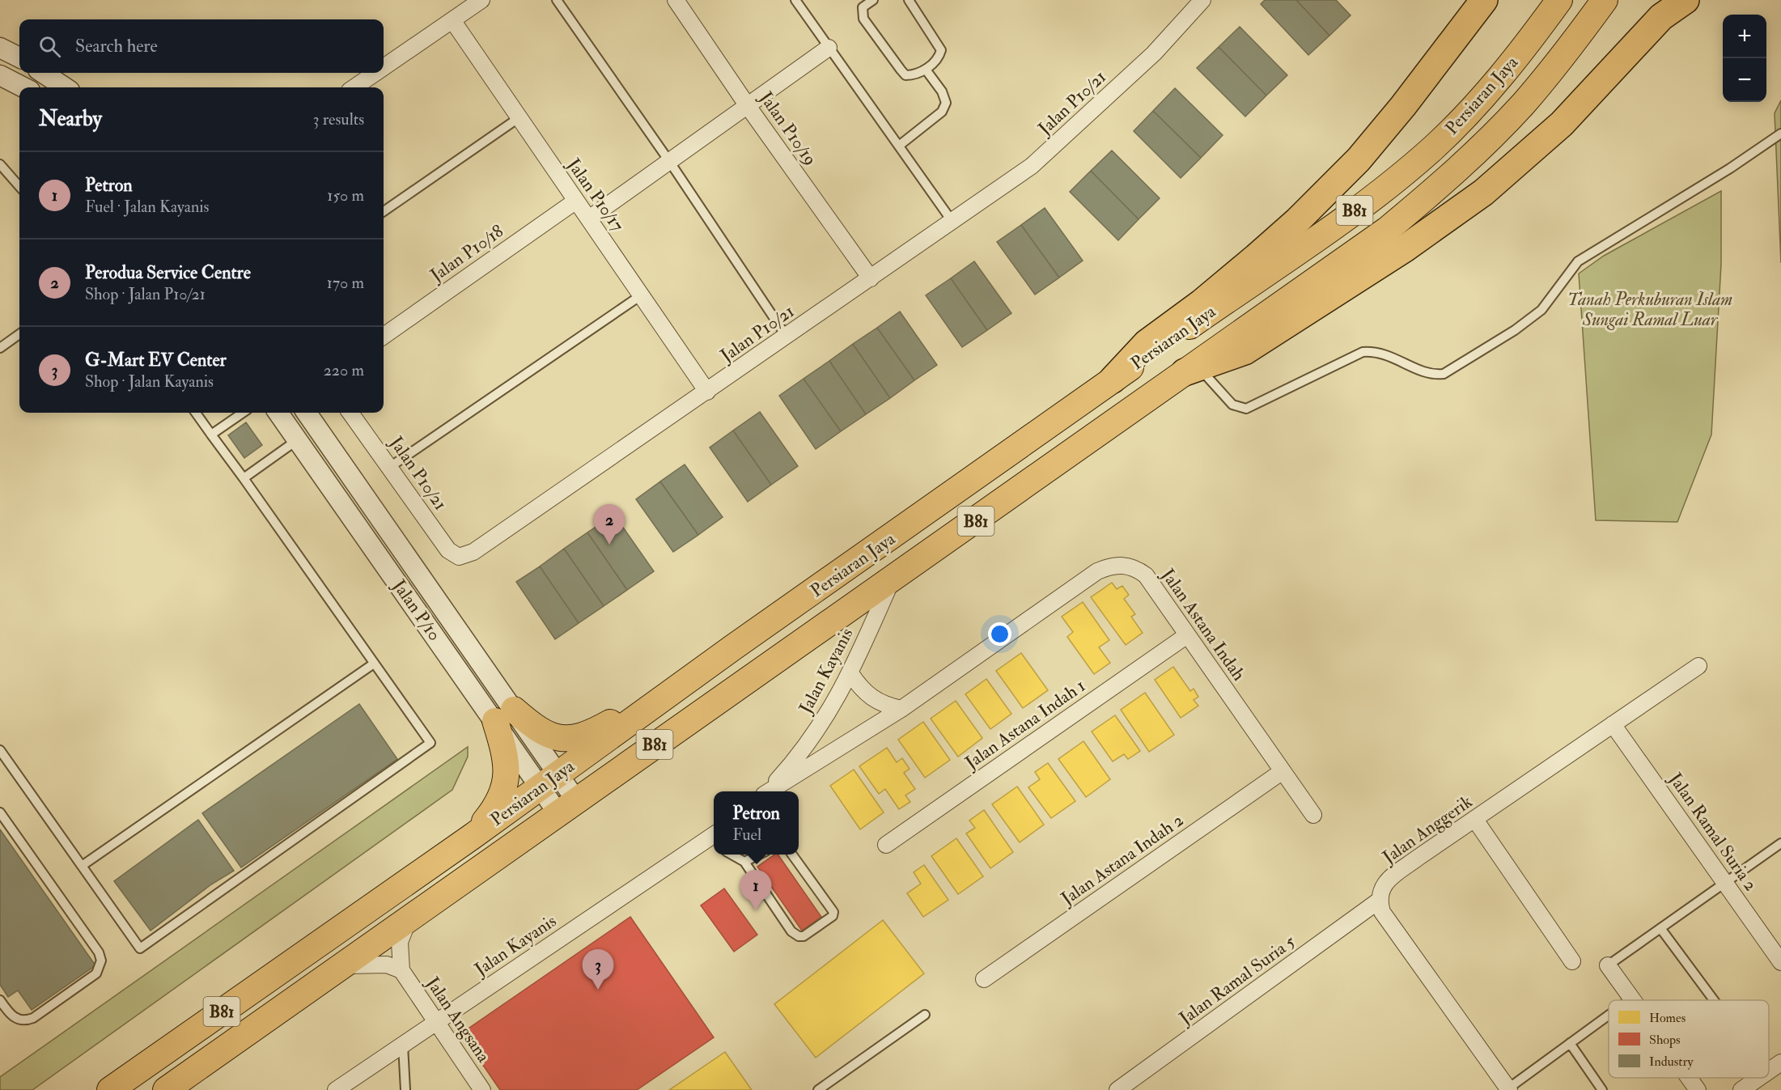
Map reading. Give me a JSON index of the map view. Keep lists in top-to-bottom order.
{
  "streets": {
    "main road": ["Persiaran Jaya", "B81"],
    "street": [
      "Jalan P10/21",
      "Jalan P10/19",
      "Jalan P10/17",
      "Jalan P10/18",
      "Jalan P/10",
      "Jalan Astana Indah",
      "Jalan Kayanis",
      "Jalan Astana Indah 1",
      "Jalan Anggerik",
      "Jalan Ramal Suria 2",
      "Jalan Astana Indah 2",
      "Jalan Ramal Suria 5",
      "Jalan Angsana"
    ]
  },
  "crossings": [
    ["Persiaran Jaya", "Jalan P/10"],
    ["Persiaran Jaya", "Jalan Kayanis"],
    ["Persiaran Jaya", "Jalan Angsana"],
    ["Jalan P10/21", "Jalan P10/19"],
    ["Jalan P10/21", "Jalan P10/17"],
    ["Jalan P10/17", "Jalan P10/18"],
    ["Jalan Astana Indah", "Jalan Astana Indah 1"],
    ["Jalan Astana Indah", "Jalan Astana Indah 2"],
    ["Jalan Kayanis", "Jalan Angsana"],
    ["Jalan Anggerik", "Jalan Ramal Suria 2"],
    ["Jalan Anggerik", "Jalan Ramal Suria 5"]
  ],
  "parks": ["Tanah Perkuburan Islam Sungai Ramal Luar"],
  "legend": ["Homes", "Shops", "Industry"],
  "page": {
    "map_buttons": ["+", "−"],
    "search": "Search here",
    "heading": ["Nearby", "3 results"],
    "list": [
      {
        "mark": "1",
        "name": "Petron",
        "note": "Fuel · Jalan Kayanis",
        "value": "150 m"
      },
      {
        "mark": "2",
        "name": "Perodua Service Centre",
        "note": "Shop · Jalan P10/21",
        "value": "170 m"
      },
      {
        "mark": "3",
        "name": "G-Mart EV Center",
        "note": "Shop · Jalan Kayanis",
        "value": "220 m"
      }
    ],
    "pins": ["2", "1", "3"],
    "popup": ["Petron", "Fuel"]
  }
}
